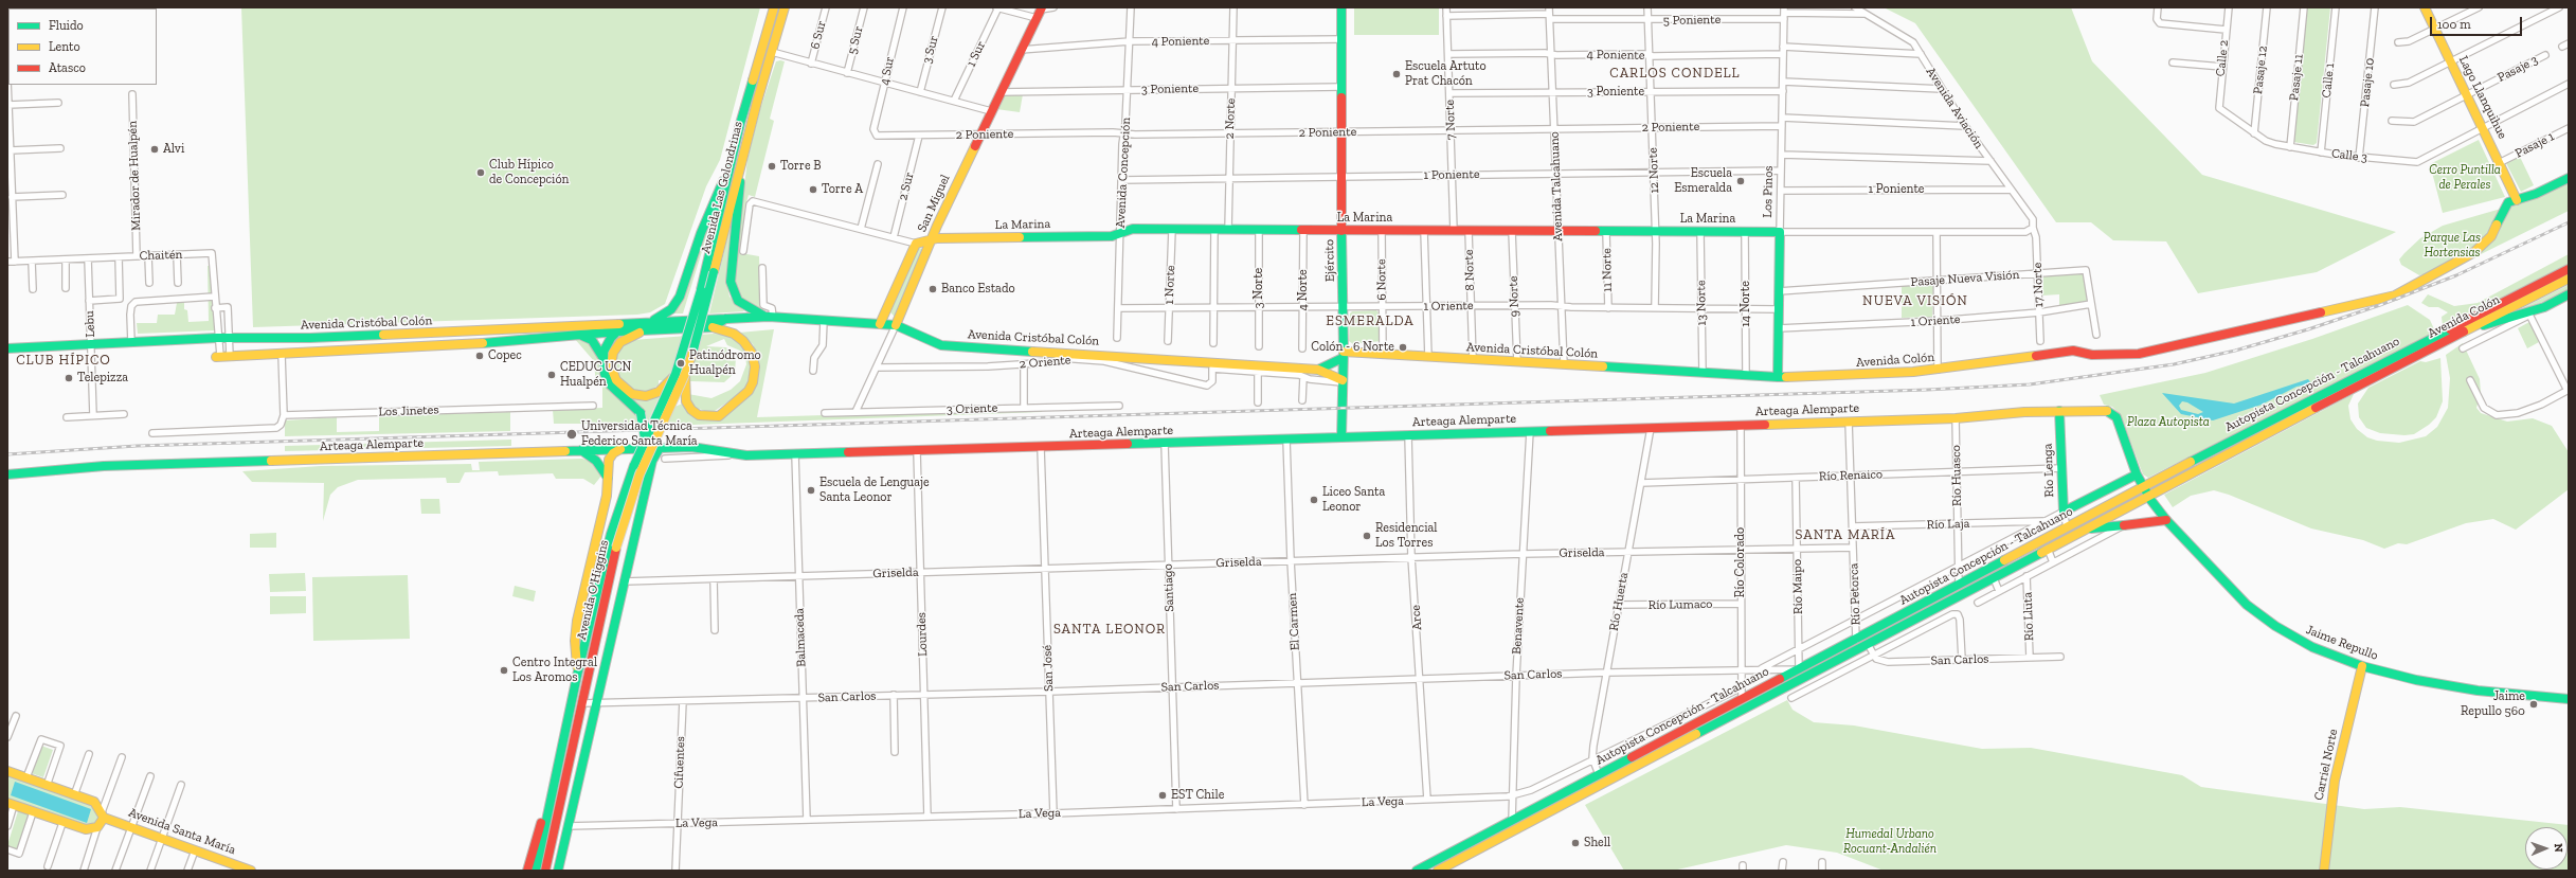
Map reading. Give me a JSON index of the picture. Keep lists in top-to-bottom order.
{
  "streets": {
    "main road": [
      "Lago Llanquihue",
      "Avenida Las Golondrinas",
      "Los Pinos",
      "San Miguel",
      "La Marina",
      "Ejército",
      "Avenida Colón",
      "Avenida Cristóbal Colón",
      "Autopista Concepción - Talcahuano",
      "Arteaga Alemparte",
      "Río Lenga",
      "Avenida O'Higgins",
      "Jaime Repullo",
      "Carriel Norte",
      "Avenida Santa María"
    ],
    "street": [
      "5 Poniente",
      "6 Sur",
      "5 Sur",
      "4 Poniente",
      "3 Sur",
      "1 Sur",
      "Calle 2",
      "Pasaje 3",
      "Pasaje 12",
      "4 Sur",
      "Pasaje 11",
      "Calle 1",
      "Pasaje 10",
      "3 Poniente",
      "Avenida Aviación",
      "2 Norte",
      "7 Norte",
      "2 Poniente",
      "Pasaje 1",
      "Calle 3",
      "12 Norte",
      "Avenida Concepción",
      "1 Poniente",
      "Mirador de Hualpén",
      "2 Sur",
      "Avenida Talcahuano",
      "Chaitén",
      "8 Norte",
      "11 Norte",
      "Pasaje Nueva Visión",
      "6 Norte",
      "1 Norte",
      "17 Norte",
      "3 Norte",
      "4 Norte",
      "9 Norte",
      "13 Norte",
      "14 Norte",
      "1 Oriente",
      "Lebu",
      "2 Oriente",
      "3 Oriente",
      "Los Jinetes",
      "Río Renaico",
      "Río Huasco",
      "Río Laja",
      "Griselda",
      "Río Colorado",
      "Río Maipo",
      "Santiago",
      "Río Petorca",
      "Río Huerta",
      "Río Lumaco",
      "Río Lluta",
      "Arce",
      "El Carmen",
      "Benavente",
      "Lourdes",
      "Balmaceda",
      "San Carlos",
      "San José",
      "Cifuentes",
      "La Vega"
    ]
  },
  "crossings": [
    ["5 Poniente", "Avenida Aviación"],
    ["5 Poniente", "7 Norte"],
    ["5 Poniente", "12 Norte"],
    ["5 Poniente", "Avenida Talcahuano"],
    ["5 Poniente", "Los Pinos"],
    ["6 Sur", "2 Poniente"],
    ["5 Sur", "2 Poniente"],
    ["4 Poniente", "2 Norte"],
    ["4 Poniente", "7 Norte"],
    ["4 Poniente", "12 Norte"],
    ["4 Poniente", "Avenida Concepción"],
    ["4 Poniente", "Avenida Talcahuano"],
    ["4 Poniente", "Los Pinos"],
    ["4 Poniente", "San Miguel"],
    ["4 Poniente", "Ejército"],
    ["3 Sur", "2 Poniente"],
    ["1 Sur", "2 Poniente"],
    ["Calle 2", "Calle 3"],
    ["Pasaje 3", "Lago Llanquihue"],
    ["Pasaje 12", "Calle 3"],
    ["4 Sur", "2 Poniente"],
    ["Pasaje 11", "Calle 3"],
    ["Calle 1", "Calle 3"],
    ["Pasaje 10", "Calle 3"],
    ["3 Poniente", "2 Norte"],
    ["3 Poniente", "7 Norte"],
    ["3 Poniente", "12 Norte"],
    ["3 Poniente", "Avenida Concepción"],
    ["3 Poniente", "Avenida Talcahuano"],
    ["3 Poniente", "Los Pinos"],
    ["3 Poniente", "San Miguel"],
    ["3 Poniente", "Ejército"],
    ["Lago Llanquihue", "Pasaje 1"],
    ["Lago Llanquihue", "Calle 3"],
    ["Lago Llanquihue", "Avenida Colón"],
    ["Avenida Aviación", "1 Poniente"],
    ["Avenida Aviación", "La Marina"],
    ["Avenida Aviación", "17 Norte"],
    ["2 Norte", "2 Poniente"],
    ["2 Norte", "1 Poniente"],
    ["2 Norte", "La Marina"],
    ["7 Norte", "2 Poniente"],
    ["7 Norte", "1 Poniente"],
    ["7 Norte", "La Marina"],
    ["2 Poniente", "12 Norte"],
    ["2 Poniente", "Avenida Concepción"],
    ["2 Poniente", "2 Sur"],
    ["2 Poniente", "Avenida Talcahuano"],
    ["2 Poniente", "Avenida Las Golondrinas"],
    ["2 Poniente", "Los Pinos"],
    ["2 Poniente", "San Miguel"],
    ["2 Poniente", "Ejército"],
    ["12 Norte", "1 Poniente"],
    ["12 Norte", "La Marina"],
    ["12 Norte", "1 Oriente"],
    ["Avenida Concepción", "1 Poniente"],
    ["Avenida Concepción", "La Marina"],
    ["Avenida Concepción", "1 Oriente"],
    ["1 Poniente", "Avenida Talcahuano"],
    ["1 Poniente", "Los Pinos"],
    ["1 Poniente", "Ejército"],
    ["Mirador de Hualpén", "Chaitén"],
    ["2 Sur", "La Marina"],
    ["Avenida Talcahuano", "La Marina"],
    ["Avenida Talcahuano", "1 Oriente"],
    ["Avenida Talcahuano", "Avenida Cristóbal Colón"],
    ["Avenida Las Golondrinas", "Avenida O'Higgins"],
    ["Los Pinos", "La Marina"],
    ["Los Pinos", "Pasaje Nueva Visión"],
    ["Los Pinos", "1 Oriente"],
    ["Los Pinos", "Avenida Colón"],
    ["San Miguel", "La Marina"],
    ["San Miguel", "Avenida Cristóbal Colón"],
    ["San Miguel", "2 Oriente"],
    ["San Miguel", "3 Oriente"],
    ["La Marina", "Ejército"],
    ["La Marina", "8 Norte"],
    ["La Marina", "11 Norte"],
    ["La Marina", "6 Norte"],
    ["La Marina", "1 Norte"],
    ["La Marina", "17 Norte"],
    ["La Marina", "3 Norte"],
    ["La Marina", "4 Norte"],
    ["La Marina", "9 Norte"],
    ["La Marina", "13 Norte"],
    ["La Marina", "14 Norte"],
    ["Chaitén", "Avenida Cristóbal Colón"],
    ["Chaitén", "Lebu"],
    ["Ejército", "1 Oriente"],
    ["Ejército", "Avenida Cristóbal Colón"],
    ["Ejército", "Arteaga Alemparte"],
    ["8 Norte", "1 Oriente"],
    ["8 Norte", "Avenida Cristóbal Colón"],
    ["11 Norte", "1 Oriente"],
    ["Pasaje Nueva Visión", "17 Norte"],
    ["Pasaje Nueva Visión", "1 Oriente"],
    ["6 Norte", "1 Oriente"],
    ["6 Norte", "Avenida Cristóbal Colón"],
    ["1 Norte", "1 Oriente"],
    ["17 Norte", "1 Oriente"],
    ["3 Norte", "1 Oriente"],
    ["4 Norte", "1 Oriente"],
    ["9 Norte", "1 Oriente"],
    ["9 Norte", "Avenida Cristóbal Colón"],
    ["13 Norte", "1 Oriente"],
    ["13 Norte", "Avenida Cristóbal Colón"],
    ["14 Norte", "1 Oriente"],
    ["14 Norte", "Avenida Colón"],
    ["Avenida Colón", "Avenida Cristóbal Colón"],
    ["Avenida Colón", "Autopista Concepción - Talcahuano"],
    ["Avenida Cristóbal Colón", "Lebu"],
    ["Autopista Concepción - Talcahuano", "Arteaga Alemparte"],
    ["Autopista Concepción - Talcahuano", "Río Lenga"],
    ["Autopista Concepción - Talcahuano", "Río Huasco"],
    ["Autopista Concepción - Talcahuano", "Río Colorado"],
    ["Autopista Concepción - Talcahuano", "Río Maipo"],
    ["Autopista Concepción - Talcahuano", "Río Petorca"],
    ["Autopista Concepción - Talcahuano", "Benavente"],
    ["Autopista Concepción - Talcahuano", "Jaime Repullo"],
    ["Autopista Concepción - Talcahuano", "San Carlos"],
    ["Arteaga Alemparte", "Río Lenga"],
    ["Arteaga Alemparte", "Río Huasco"],
    ["Arteaga Alemparte", "Río Colorado"],
    ["Arteaga Alemparte", "Santiago"],
    ["Arteaga Alemparte", "Río Petorca"],
    ["Arteaga Alemparte", "Río Huerta"],
    ["Arteaga Alemparte", "Arce"],
    ["Arteaga Alemparte", "El Carmen"],
    ["Arteaga Alemparte", "Benavente"],
    ["Arteaga Alemparte", "Lourdes"],
    ["Arteaga Alemparte", "Balmaceda"],
    ["Arteaga Alemparte", "Jaime Repullo"],
    ["Arteaga Alemparte", "San José"],
    ["Río Lenga", "Río Renaico"],
    ["Río Renaico", "Río Huasco"],
    ["Río Renaico", "Río Colorado"],
    ["Río Renaico", "Río Maipo"],
    ["Río Renaico", "Río Petorca"],
    ["Río Renaico", "Río Huerta"],
    ["Río Huasco", "Río Laja"],
    ["Río Laja", "Río Petorca"],
    ["Griselda", "Río Colorado"],
    ["Griselda", "Río Maipo"],
    ["Griselda", "Santiago"],
    ["Griselda", "Río Petorca"],
    ["Griselda", "Río Huerta"],
    ["Griselda", "Arce"],
    ["Griselda", "El Carmen"],
    ["Griselda", "Benavente"],
    ["Griselda", "Lourdes"],
    ["Griselda", "Balmaceda"],
    ["Griselda", "San José"],
    ["Río Colorado", "Río Lumaco"],
    ["Río Colorado", "San Carlos"],
    ["Río Colorado", "La Vega"],
    ["Río Maipo", "San Carlos"],
    ["Santiago", "San Carlos"],
    ["Santiago", "La Vega"],
    ["Avenida O'Higgins", "San Carlos"],
    ["Río Huerta", "Río Lumaco"],
    ["Río Huerta", "San Carlos"],
    ["Río Huerta", "La Vega"],
    ["Río Lluta", "San Carlos"],
    ["Arce", "San Carlos"],
    ["Arce", "La Vega"],
    ["El Carmen", "San Carlos"],
    ["El Carmen", "La Vega"],
    ["Benavente", "San Carlos"],
    ["Benavente", "La Vega"],
    ["Lourdes", "San Carlos"],
    ["Lourdes", "La Vega"],
    ["Balmaceda", "San Carlos"],
    ["Balmaceda", "La Vega"],
    ["Jaime Repullo", "Carriel Norte"],
    ["San Carlos", "San José"],
    ["San Carlos", "Cifuentes"],
    ["San José", "La Vega"],
    ["Cifuentes", "La Vega"]
  ],
  "districts": [
    "CARLOS CONDELL",
    "NUEVA VISIÓN",
    "ESMERALDA",
    "CLUB HÍPICO",
    "SANTA MARÍA",
    "SANTA LEONOR"
  ],
  "parks": [
    "Cerro Puntilla de Perales",
    "Parque Las Hortensias",
    "Plaza Autopista",
    "Humedal Urbano Rocuant-Andalién"
  ],
  "places": [
    "Escuela Artuto Prat Chacón",
    "Alvi",
    "Torre B",
    "Club Hípico de Concepción",
    "Escuela Esmeralda",
    "Torre A",
    "Banco Estado",
    "Colón - 6 Norte",
    "Copec",
    "Patinódromo Hualpén",
    "CEDUC UCN Hualpén",
    "Telepizza",
    "Universidad Técnica Federico Santa María",
    "Escuela de Lenguaje Santa Leonor",
    "Liceo Santa Leonor",
    "Residencial Los Torres",
    "Centro Integral Los Aromos",
    "Jaime Repullo 560",
    "EST Chile",
    "Shell"
  ],
  "legend": ["Fluido", "Lento", "Atasco"],
  "scale_bar": "100 m",
  "north": "right"
}
